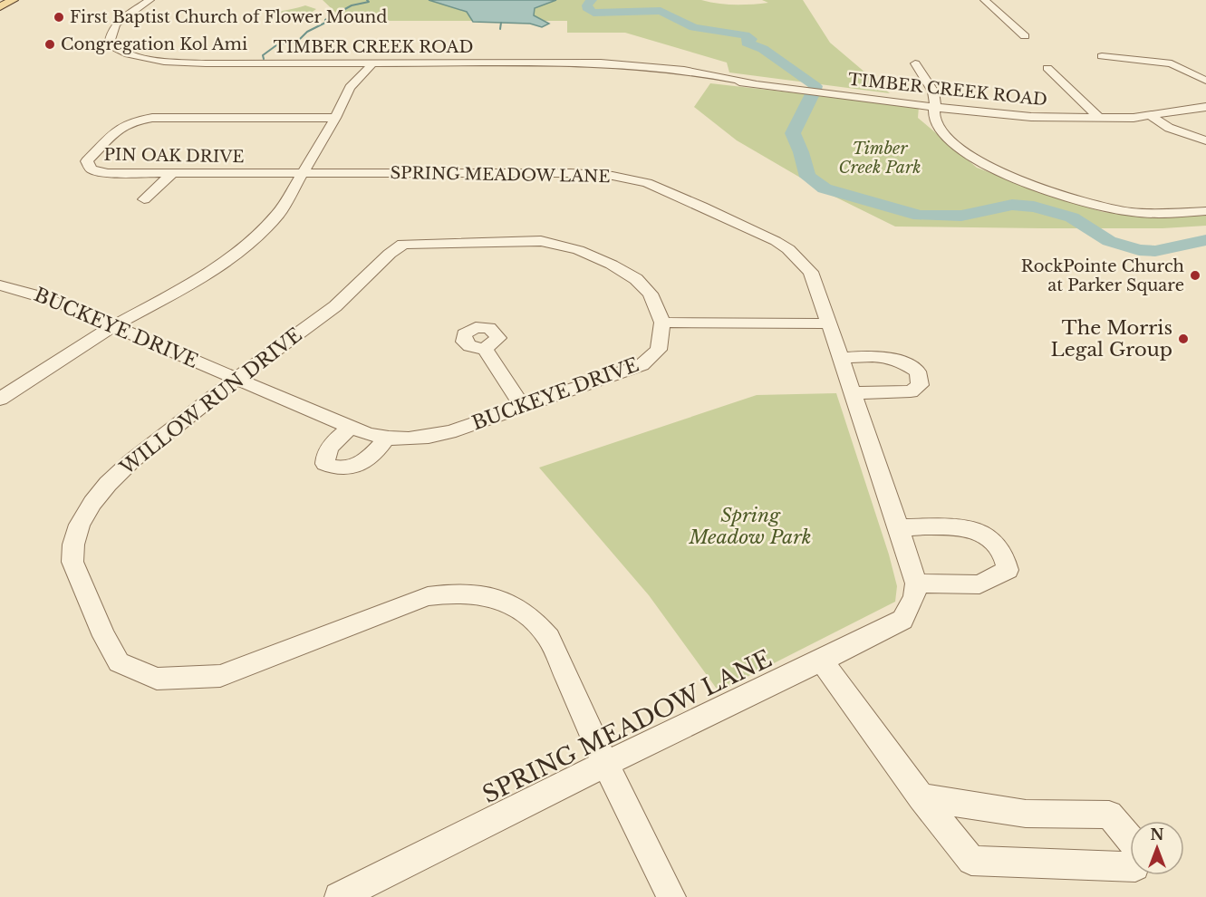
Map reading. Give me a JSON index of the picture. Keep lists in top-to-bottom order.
{
  "streets": {
    "street": [
      "TIMBER CREEK ROAD",
      "PIN OAK DRIVE",
      "SPRING MEADOW LANE",
      "BUCKEYE DRIVE",
      "WILLOW RUN DRIVE"
    ]
  },
  "crossings": [
    ["PIN OAK DRIVE", "SPRING MEADOW LANE"],
    ["SPRING MEADOW LANE", "WILLOW RUN DRIVE"],
    ["BUCKEYE DRIVE", "WILLOW RUN DRIVE"]
  ],
  "parks": ["Timber Creek Park", "Spring Meadow Park"],
  "places": [
    "First Baptist Church of Flower Mound",
    "Congregation Kol Ami",
    "RockPointe Church at Parker Square",
    "The Morris Legal Group"
  ],
  "north": "top"
}
